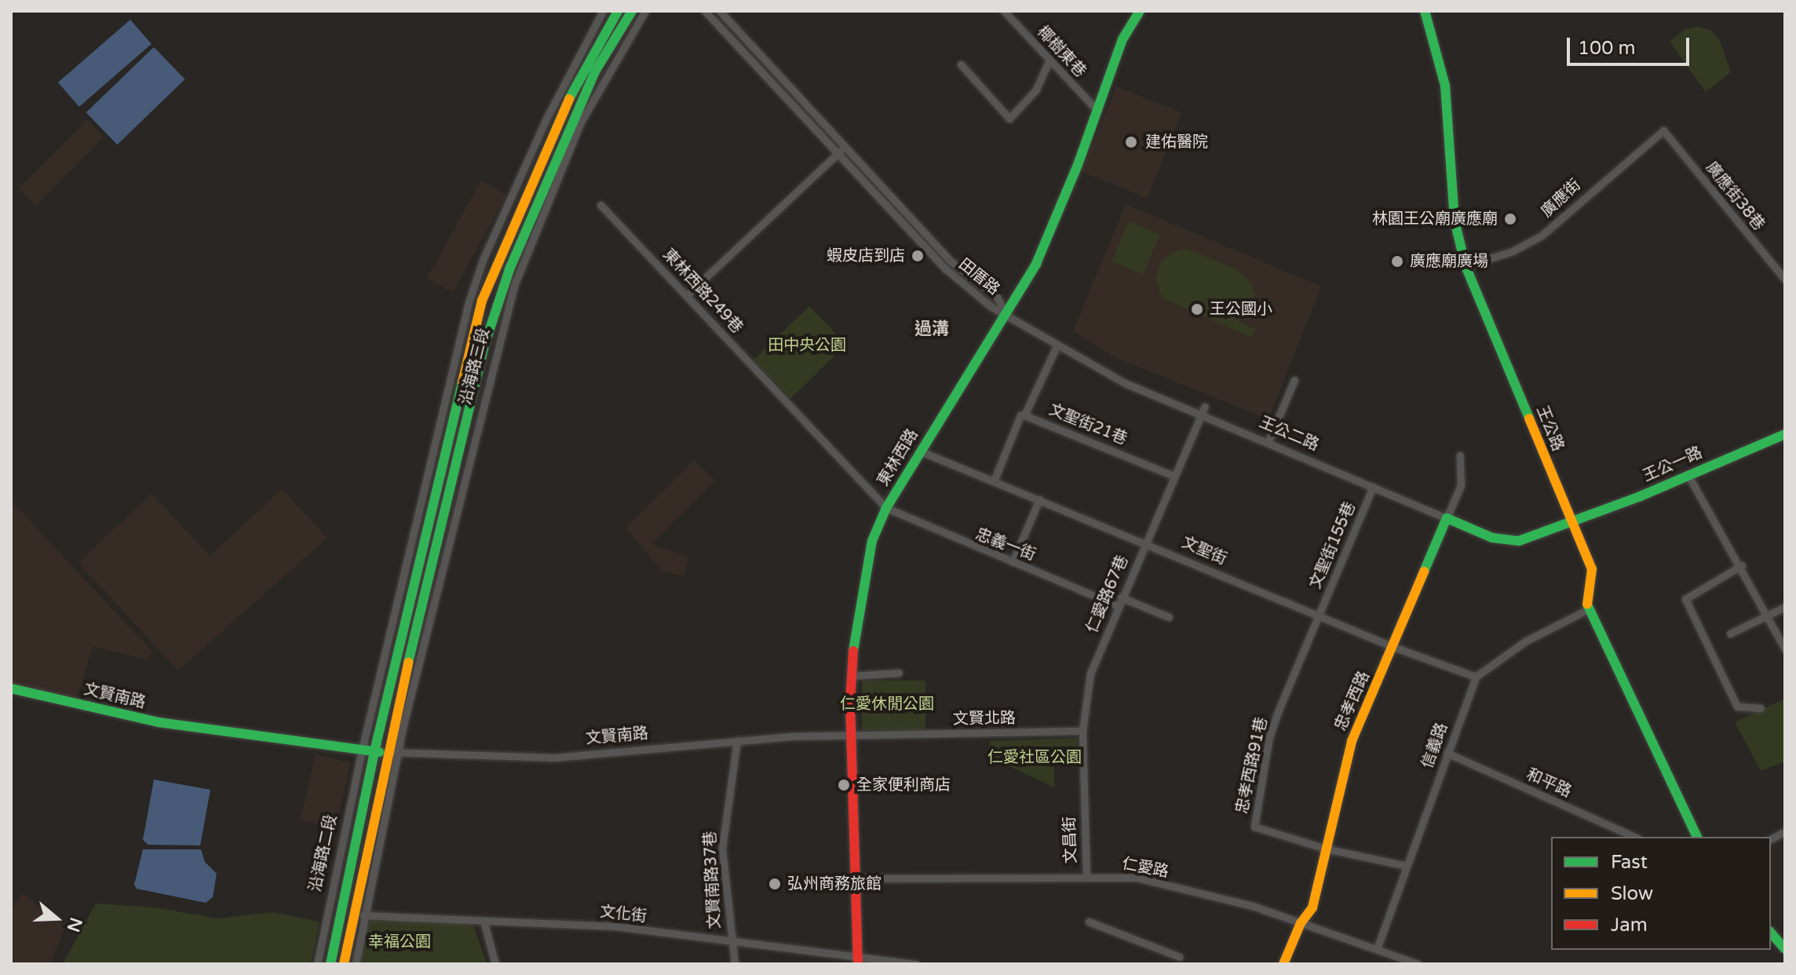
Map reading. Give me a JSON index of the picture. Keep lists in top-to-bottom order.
{
  "streets": {
    "street": [
      "椰樹東巷",
      "廣應街38巷",
      "廣應街",
      "田厝路",
      "東林西路249巷",
      "沿海路三段",
      "文聖街21巷",
      "王公路",
      "王公二路",
      "東林西路",
      "王公一路",
      "忠義一街",
      "文聖街155巷",
      "文聖街",
      "仁愛路67巷",
      "文賢南路",
      "忠孝西路",
      "文賢北路",
      "信義路",
      "忠孝西路91巷",
      "和平路",
      "文昌街",
      "沿海路二段",
      "仁愛路",
      "文賢南路37巷",
      "文化街"
    ]
  },
  "crossings": [
    ["椰樹東巷", "東林西路"],
    ["廣應街38巷", "廣應街"],
    ["廣應街", "王公路"],
    ["田厝路", "王公二路"],
    ["田厝路", "東林西路"],
    ["東林西路249巷", "東林西路"],
    ["東林西路249巷", "忠義一街"],
    ["沿海路三段", "文賢南路"],
    ["沿海路三段", "沿海路二段"],
    ["文聖街21巷", "文聖街"],
    ["文聖街21巷", "仁愛路67巷"],
    ["王公路", "王公二路"],
    ["王公路", "王公一路"],
    ["王公二路", "東林西路"],
    ["王公二路", "王公一路"],
    ["王公二路", "文聖街155巷"],
    ["王公二路", "仁愛路67巷"],
    ["王公二路", "忠孝西路"],
    ["東林西路", "忠義一街"],
    ["東林西路", "文聖街"],
    ["東林西路", "文賢南路"],
    ["東林西路", "文賢北路"],
    ["東林西路", "仁愛路"],
    ["東林西路", "文化街"],
    ["忠義一街", "仁愛路67巷"],
    ["文聖街155巷", "文聖街"],
    ["文聖街155巷", "忠孝西路91巷"],
    ["文聖街", "仁愛路67巷"],
    ["文聖街", "忠孝西路"],
    ["文聖街", "信義路"],
    ["仁愛路67巷", "文賢北路"],
    ["仁愛路67巷", "文昌街"],
    ["文賢南路", "文賢北路"],
    ["文賢南路", "沿海路二段"],
    ["文賢南路", "文賢南路37巷"],
    ["忠孝西路", "忠孝西路91巷"],
    ["忠孝西路", "仁愛路"],
    ["信義路", "和平路"],
    ["信義路", "仁愛路"],
    ["文昌街", "仁愛路"],
    ["沿海路二段", "文化街"],
    ["文賢南路37巷", "文化街"]
  ],
  "districts": ["過溝"],
  "parks": [
    "田中央公園",
    "仁愛休閒公園",
    "仁愛社區公園",
    "幸福公園"
  ],
  "places": [
    "建佑醫院",
    "林園王公廟廣應廟",
    "蝦皮店到店",
    "廣應廟廣場",
    "王公國小",
    "全家便利商店",
    "弘州商務旅館"
  ],
  "legend": ["Fast", "Slow", "Jam"],
  "scale_bar": "100 m",
  "north": "right"
}
